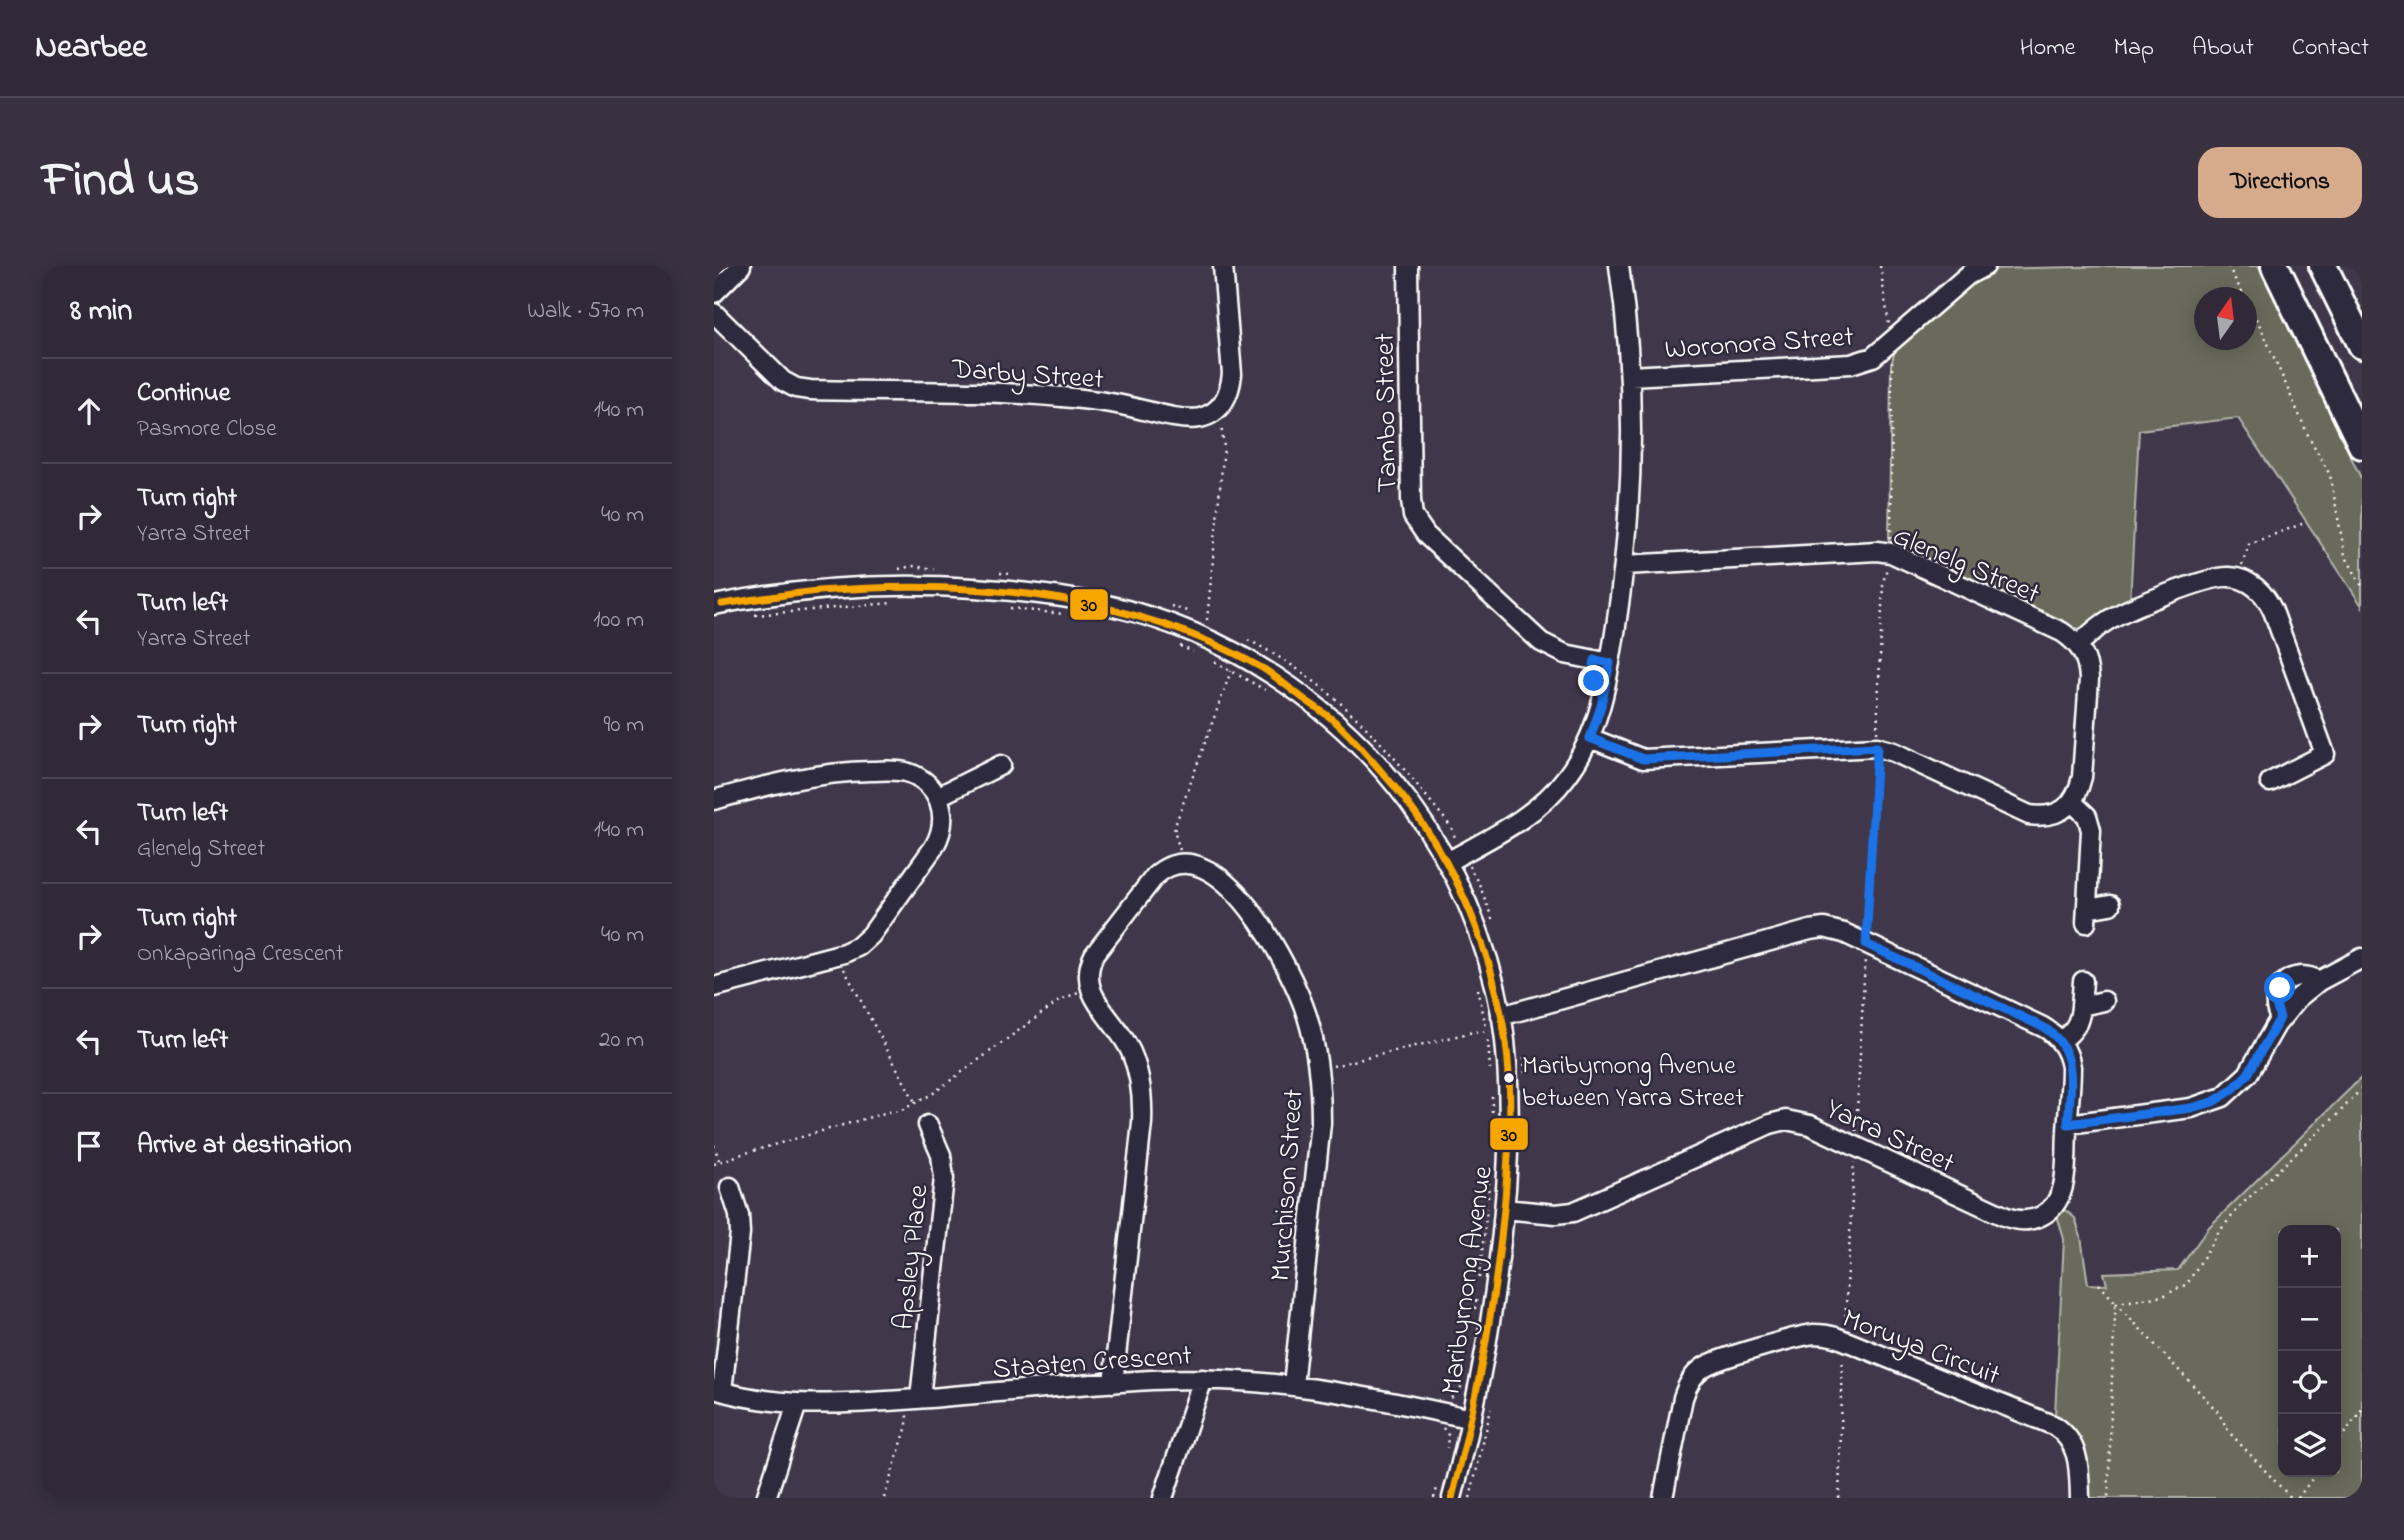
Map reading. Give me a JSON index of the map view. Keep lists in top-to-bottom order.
{
  "streets": {
    "street": [
      "Woronora Street",
      "Darby Street",
      "Tambo Street",
      "Glenelg Street",
      "Yarra Street",
      "Murchison Street",
      "Apsley Place",
      "Maribyrnong Avenue",
      "Moruya Circuit",
      "Staaten Crescent"
    ]
  },
  "crossings": [
    ["Yarra Street", "Maribyrnong Avenue"],
    ["Murchison Street", "Staaten Crescent"],
    ["Apsley Place", "Staaten Crescent"],
    ["Maribyrnong Avenue", "Staaten Crescent"]
  ],
  "places": ["Maribyrnong Avenue between Yarra Street"],
  "lines": ["transit line 30"],
  "north": "top",
  "page": {
    "header": "Nearbee",
    "nav": [
      "Home",
      "Map",
      "About",
      "Contact"
    ],
    "title": "Find us",
    "buttons": "Directions",
    "heading": ["8 min", "Walk · 570 m"],
    "list": [
      ["Continue", "Pasmore Close", "140 m"],
      ["Turn right", "Yarra Street", "40 m"],
      ["Turn left", "Yarra Street", "100 m"],
      ["Turn right", "90 m"],
      ["Turn left", "Glenelg Street", "140 m"],
      ["Turn right", "Onkaparinga Crescent", "40 m"],
      ["Turn left", "20 m"],
      "Arrive at destination"
    ],
    "map_buttons": ["+", "−"]
  }
}
